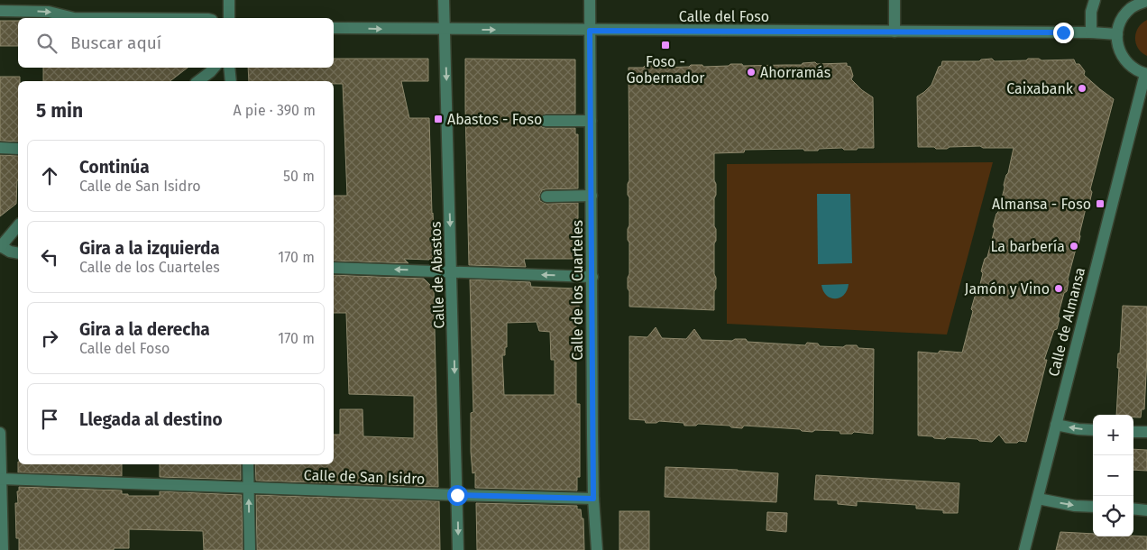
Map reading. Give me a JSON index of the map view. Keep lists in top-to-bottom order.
{
  "streets": {
    "street": [
      "Calle del Foso",
      "Calle de Abastos",
      "Calle de los Cuarteles",
      "Calle de Almansa",
      "Calle de San Isidro"
    ]
  },
  "crossings": [
    ["Calle del Foso", "Calle de Abastos"],
    ["Calle del Foso", "Calle de los Cuarteles"],
    ["Calle de Abastos", "Calle de San Isidro"],
    ["Calle de los Cuarteles", "Calle de San Isidro"]
  ],
  "one_way": ["Calle de Abastos"],
  "places": {
    "transit": ["Foso - Gobernador", "Abastos - Foso", "Almansa - Foso"],
    "other": [
      "Ahorramás",
      "Caixabank",
      "La barbería",
      "Jamón y Vino"
    ]
  },
  "page": {
    "search": "Buscar aquí",
    "heading": ["5 min", "A pie · 390 m"],
    "list": [
      ["Continúa", "Calle de San Isidro", "50 m"],
      ["Gira a la izquierda", "Calle de los Cuarteles", "170 m"],
      ["Gira a la derecha", "Calle del Foso", "170 m"],
      "Llegada al destino"
    ],
    "map_buttons": ["+", "−"]
  }
}
